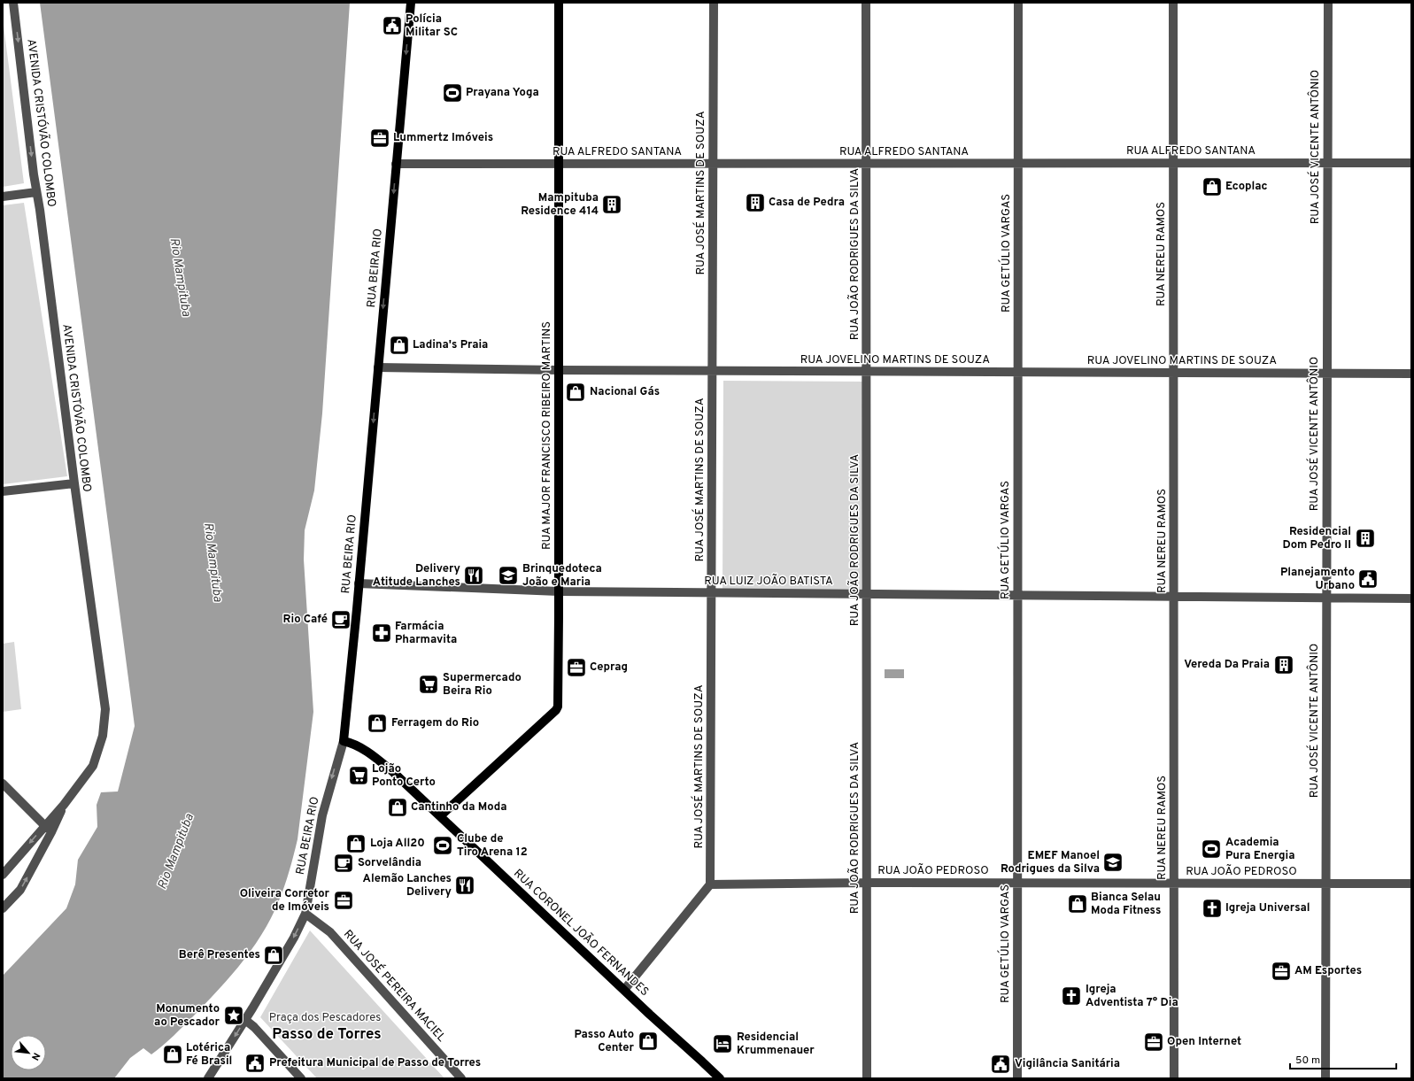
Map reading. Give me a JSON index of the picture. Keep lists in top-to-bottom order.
{
  "streets": {
    "main road": ["RUA BEIRA RIO", "RUA MAJOR FRANCISCO RIBEIRO MARTINS", "RUA CORONEL JOÃO FERNANDES"],
    "street": [
      "AVENIDA CRISTÓVÃO COLOMBO",
      "RUA JOSÉ VICENTE ANTÔNIO",
      "RUA ALFREDO SANTANA",
      "RUA JOSÉ MARTINS DE SOUZA",
      "RUA GETÚLIO VARGAS",
      "RUA JOÃO RODRIGUES DA SILVA",
      "RUA NEREU RAMOS",
      "RUA JOVELINO MARTINS DE SOUZA",
      "RUA LUIZ JOÃO BATISTA",
      "RUA JOÃO PEDROSO",
      "RUA JOSÉ PEREIRA MACIEL"
    ]
  },
  "crossings": [
    ["RUA JOSÉ VICENTE ANTÔNIO", "RUA ALFREDO SANTANA"],
    ["RUA JOSÉ VICENTE ANTÔNIO", "RUA JOVELINO MARTINS DE SOUZA"],
    ["RUA JOSÉ VICENTE ANTÔNIO", "RUA LUIZ JOÃO BATISTA"],
    ["RUA JOSÉ VICENTE ANTÔNIO", "RUA JOÃO PEDROSO"],
    ["RUA ALFREDO SANTANA", "RUA JOSÉ MARTINS DE SOUZA"],
    ["RUA ALFREDO SANTANA", "RUA GETÚLIO VARGAS"],
    ["RUA ALFREDO SANTANA", "RUA JOÃO RODRIGUES DA SILVA"],
    ["RUA ALFREDO SANTANA", "RUA NEREU RAMOS"],
    ["RUA ALFREDO SANTANA", "RUA BEIRA RIO"],
    ["RUA ALFREDO SANTANA", "RUA MAJOR FRANCISCO RIBEIRO MARTINS"],
    ["RUA JOSÉ MARTINS DE SOUZA", "RUA JOVELINO MARTINS DE SOUZA"],
    ["RUA JOSÉ MARTINS DE SOUZA", "RUA LUIZ JOÃO BATISTA"],
    ["RUA JOSÉ MARTINS DE SOUZA", "RUA JOÃO PEDROSO"],
    ["RUA GETÚLIO VARGAS", "RUA JOVELINO MARTINS DE SOUZA"],
    ["RUA GETÚLIO VARGAS", "RUA LUIZ JOÃO BATISTA"],
    ["RUA GETÚLIO VARGAS", "RUA JOÃO PEDROSO"],
    ["RUA JOÃO RODRIGUES DA SILVA", "RUA JOVELINO MARTINS DE SOUZA"],
    ["RUA JOÃO RODRIGUES DA SILVA", "RUA LUIZ JOÃO BATISTA"],
    ["RUA JOÃO RODRIGUES DA SILVA", "RUA JOÃO PEDROSO"],
    ["RUA NEREU RAMOS", "RUA JOVELINO MARTINS DE SOUZA"],
    ["RUA NEREU RAMOS", "RUA LUIZ JOÃO BATISTA"],
    ["RUA NEREU RAMOS", "RUA JOÃO PEDROSO"],
    ["RUA BEIRA RIO", "RUA JOVELINO MARTINS DE SOUZA"],
    ["RUA BEIRA RIO", "RUA LUIZ JOÃO BATISTA"],
    ["RUA BEIRA RIO", "RUA CORONEL JOÃO FERNANDES"],
    ["RUA BEIRA RIO", "RUA JOSÉ PEREIRA MACIEL"],
    ["RUA JOVELINO MARTINS DE SOUZA", "RUA MAJOR FRANCISCO RIBEIRO MARTINS"],
    ["RUA MAJOR FRANCISCO RIBEIRO MARTINS", "RUA LUIZ JOÃO BATISTA"],
    ["RUA MAJOR FRANCISCO RIBEIRO MARTINS", "RUA CORONEL JOÃO FERNANDES"]
  ],
  "one_way": ["RUA BEIRA RIO"],
  "districts": ["Passo de Torres"],
  "water": ["Rio Mampituba"],
  "parks": ["Praça dos Pescadores"],
  "places": {
    "public building": [
      "Polícia Militar SC",
      "Planejamento Urbano",
      "Prefeitura Municipal de Passo de Torres",
      "Vigilância Sanitária"
    ],
    "sports": ["Prayana Yoga", "Clube de Tiro Arena 12", "Academia Pura Energia"],
    "office": [
      "Lummertz Imóveis",
      "Ceprag",
      "Oliveira Corretor de Imóveis",
      "AM Esportes",
      "Open Internet"
    ],
    "shop": [
      "Ecoplac",
      "Ladina's Praia",
      "Nacional Gás",
      "Ferragem do Rio",
      "Cantinho da Moda",
      "Loja All20",
      "Bianca Selau Moda Fitness",
      "Berê Presentes",
      "Passo Auto Center",
      "Lotérica Fé Brasil"
    ],
    "building": [
      "Casa de Pedra",
      "Mampituba Residence 414",
      "Residencial Dom Pedro II",
      "Vereda Da Praia"
    ],
    "restaurant": ["Delivery Atitude Lanches", "Alemão Lanches Delivery"],
    "school or university": ["Brinquedoteca João e Maria", "EMEF Manoel Rodrigues da Silva"],
    "cafe": ["Rio Café", "Sorvelândia"],
    "pharmacy": ["Farmácia Pharmavita"],
    "supermarket": ["Supermercado Beira Rio", "Lojão Ponto Certo"],
    "church": ["Igreja Universal", "Igreja Adventista 7° Dia"],
    "place": ["Monumento ao Pescador"],
    "hotel": ["Residencial Krummenauer"]
  },
  "scale_bar": "50 m",
  "north": "bottom right"
}
